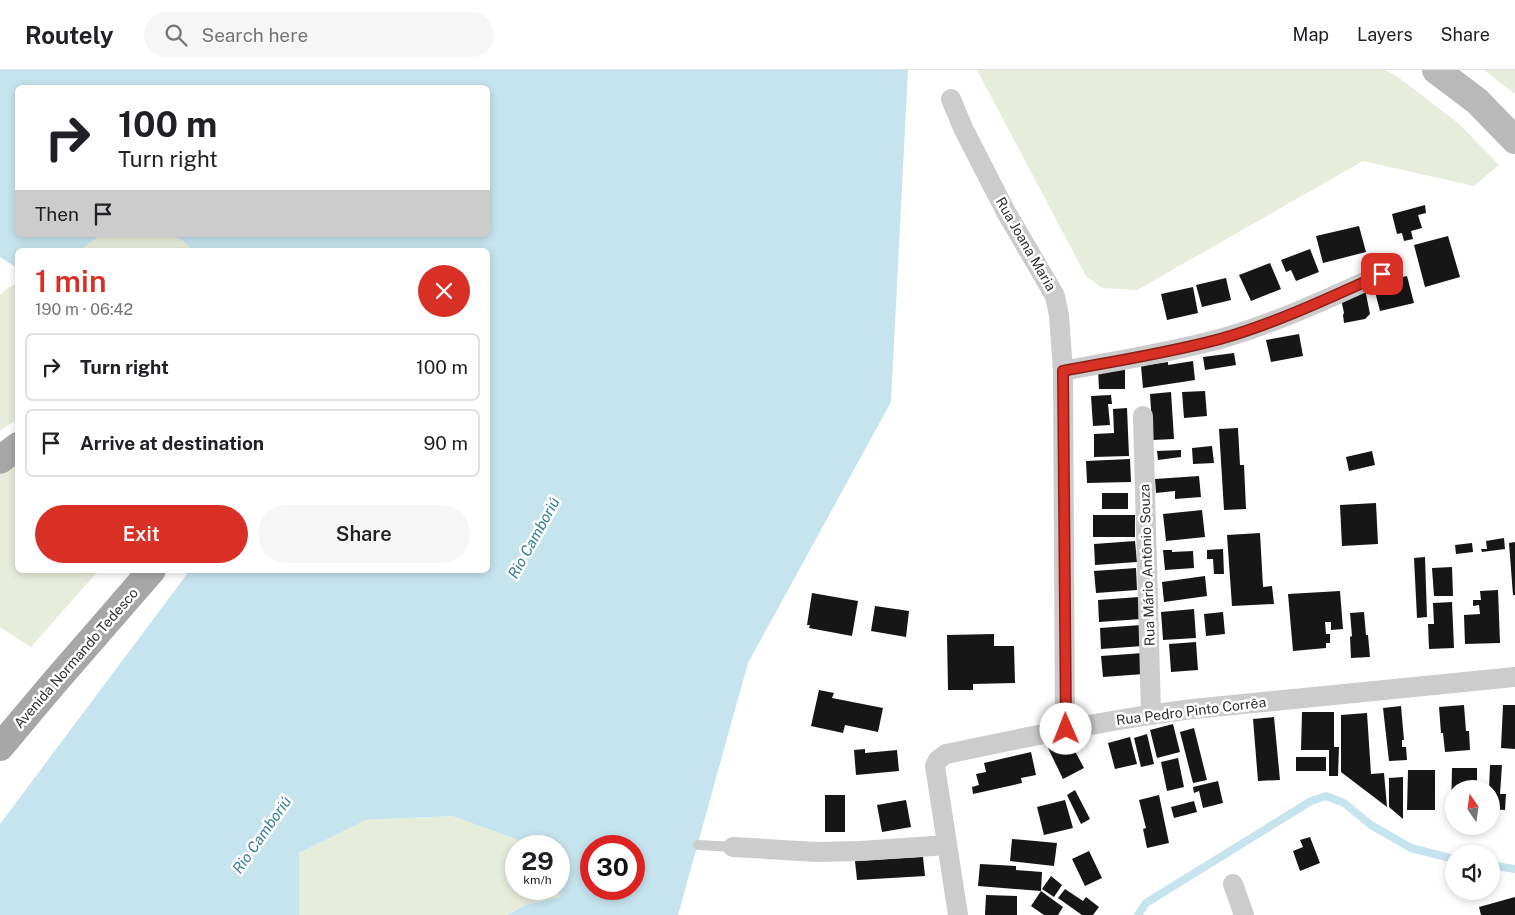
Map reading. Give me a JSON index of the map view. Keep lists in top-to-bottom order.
{
  "streets": {
    "main road": ["Avenida Normando Tedesco"],
    "street": ["Rua Joana Maria", "Rua Mário Antônio Souza", "Rua Pedro Pinto Corrêa"]
  },
  "crossings": [
    ["Rua Joana Maria", "Rua Pedro Pinto Corrêa"],
    ["Rua Mário Antônio Souza", "Rua Pedro Pinto Corrêa"]
  ],
  "water": ["Rio Camboriú"],
  "north": "top",
  "page": {
    "header": "Routely",
    "search": "Search here",
    "nav": ["Map", "Layers", "Share"],
    "turn": ["100 m", "Turn right"],
    "then": "Then",
    "heading": ["1 min", "190 m · 06:42"],
    "list": [
      {
        "name": "Turn right",
        "value": "100 m"
      },
      {
        "name": "Arrive at destination",
        "value": "90 m"
      }
    ],
    "buttons": ["Exit", "Share"],
    "speed": "29 km/h",
    "limit": "30"
  }
}
